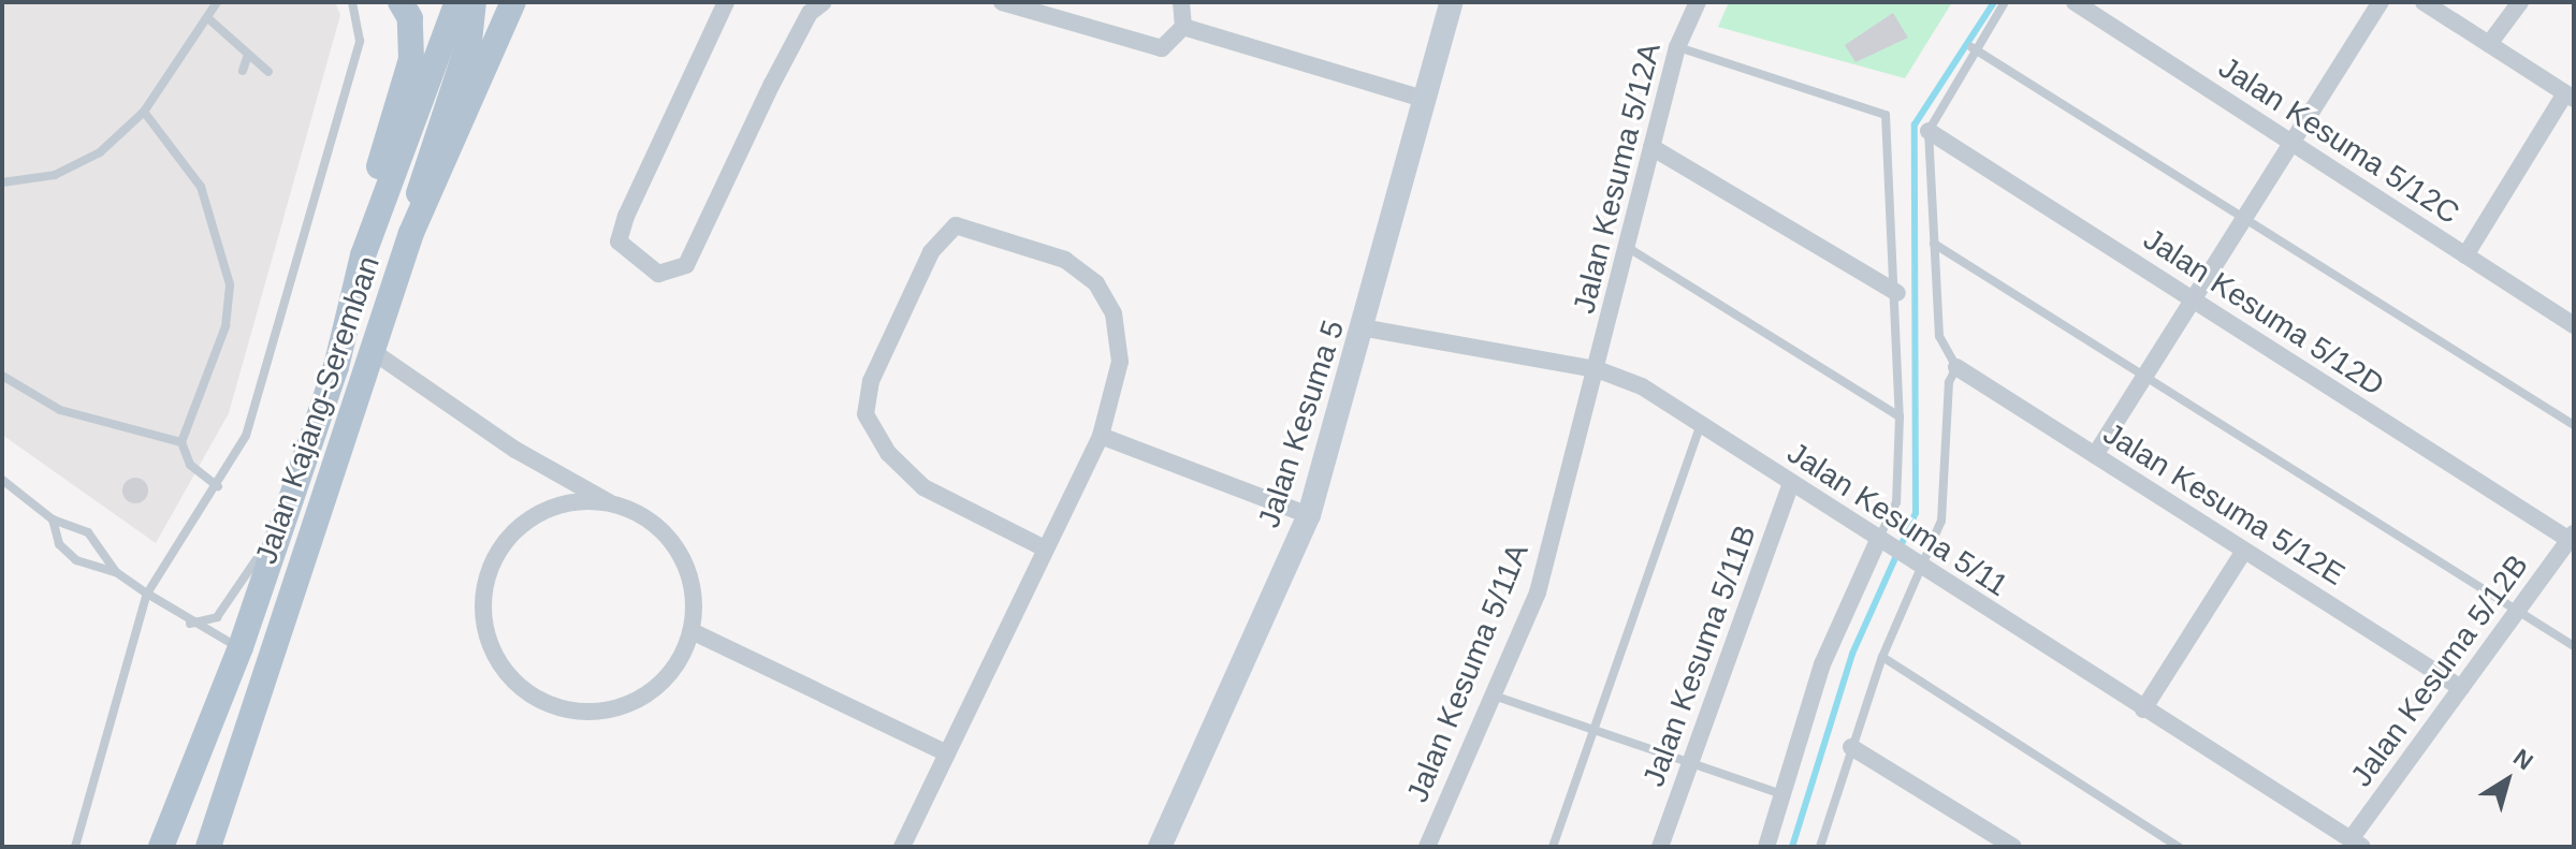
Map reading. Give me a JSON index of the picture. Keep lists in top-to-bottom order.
{
  "streets": {
    "main road": ["Jalan Kajang-Seremban"],
    "street": [
      "Jalan Kesuma 5/12C",
      "Jalan Kesuma 5/12A",
      "Jalan Kesuma 5/12D",
      "Jalan Kesuma 5",
      "Jalan Kesuma 5/12E",
      "Jalan Kesuma 5/11",
      "Jalan Kesuma 5/11B",
      "Jalan Kesuma 5/12B",
      "Jalan Kesuma 5/11A"
    ]
  },
  "crossings": [
    ["Jalan Kesuma 5/12A", "Jalan Kesuma 5/11"],
    ["Jalan Kesuma 5/12A", "Jalan Kesuma 5/11A"],
    ["Jalan Kesuma 5/12D", "Jalan Kesuma 5/12B"],
    ["Jalan Kesuma 5", "Jalan Kesuma 5/11"],
    ["Jalan Kesuma 5/12E", "Jalan Kesuma 5/12B"],
    ["Jalan Kesuma 5/11", "Jalan Kesuma 5/11B"],
    ["Jalan Kesuma 5/11", "Jalan Kesuma 5/12B"],
    ["Jalan Kesuma 5/11", "Jalan Kesuma 5/11A"]
  ],
  "north": "top right"
}
